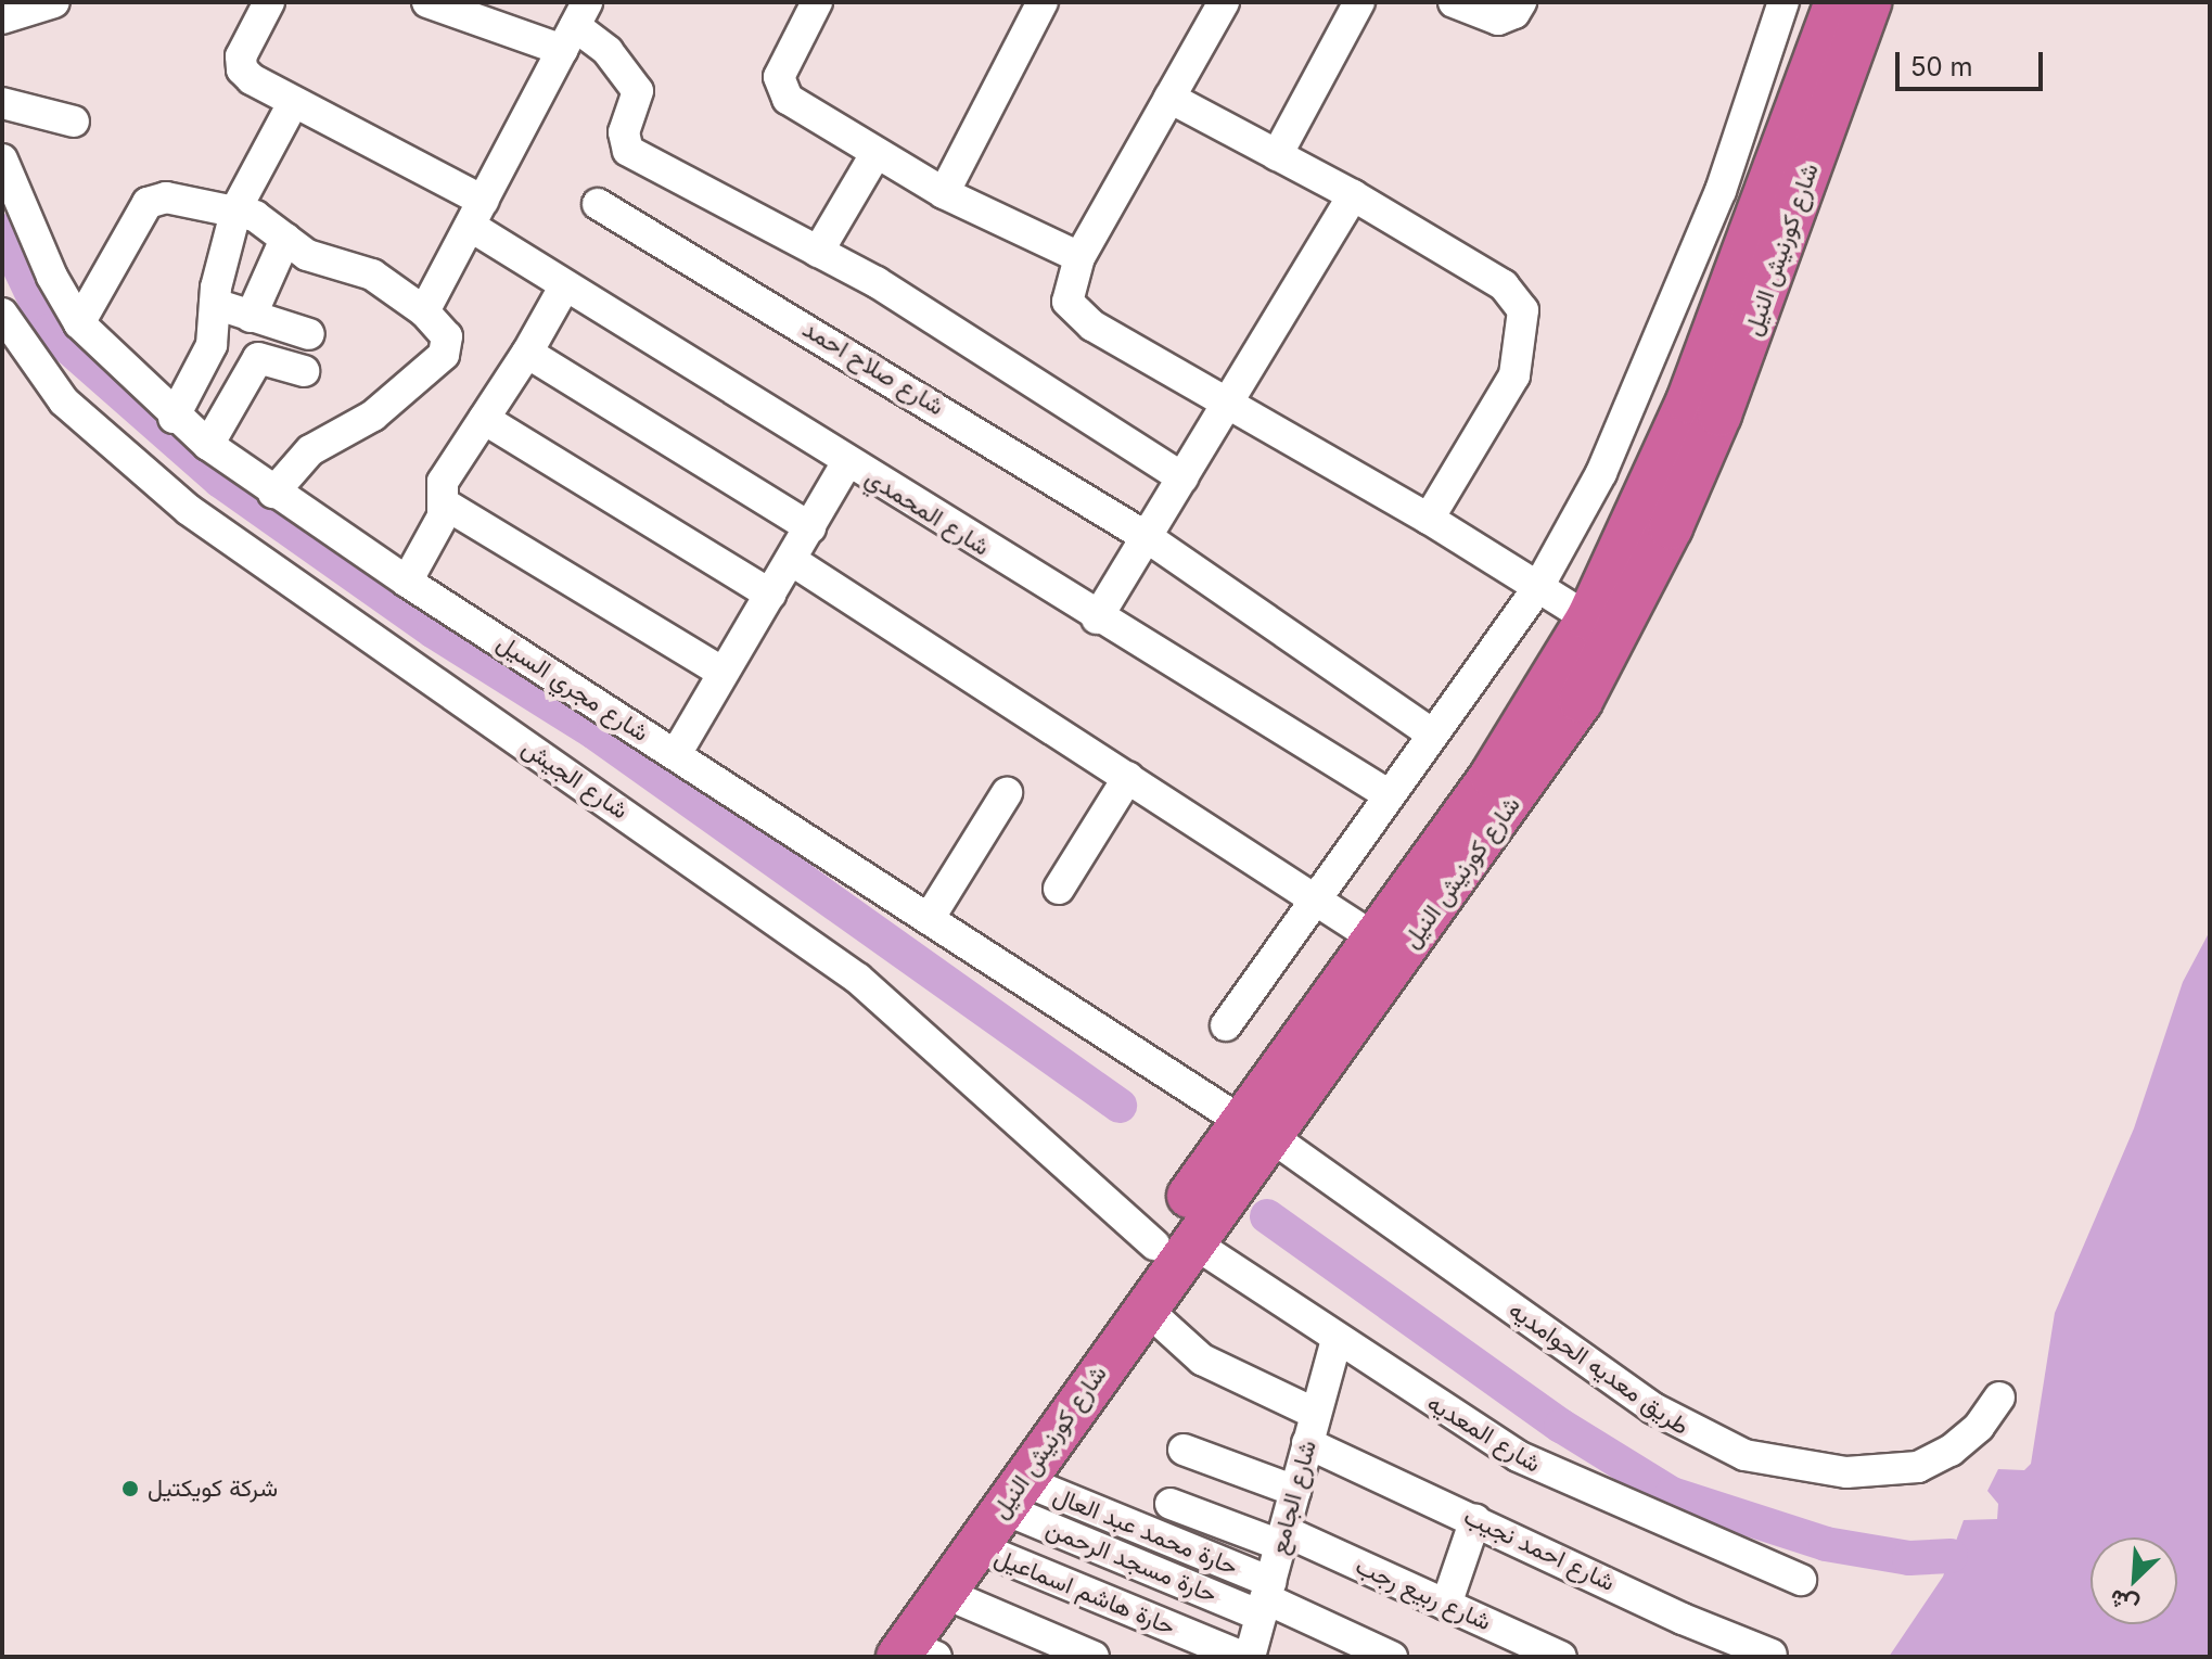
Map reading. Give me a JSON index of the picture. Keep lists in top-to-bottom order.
{
  "streets": {
    "highway": ["شارع كورنيش النيل"],
    "street": [
      "شارع صلاح احمد",
      "شارع المحمدي",
      "شارع مجري السيل",
      "شارع الجيش",
      "طريق معديه الحوامديه",
      "شارع المعديه",
      "شارع الجامع",
      "شارع احمد نجيب",
      "حارة مسجد الرحمن",
      "حارة هاشم اسماعيل",
      "شارع ربيع رجب"
    ]
  },
  "crossings": [
    ["شارع كورنيش النيل", "شارع مجري السيل"],
    ["شارع كورنيش النيل", "شارع الجيش"],
    ["شارع كورنيش النيل", "طريق معديه الحوامديه"],
    ["شارع كورنيش النيل", "شارع المعديه"],
    ["شارع كورنيش النيل", "شارع احمد نجيب"],
    ["شارع كورنيش النيل", "حارة مسجد الرحمن"],
    ["شارع كورنيش النيل", "حارة هاشم اسماعيل"],
    ["شارع مجري السيل", "طريق معديه الحوامديه"],
    ["شارع الجيش", "شارع المعديه"],
    ["شارع المعديه", "شارع الجامع"],
    ["شارع الجامع", "شارع احمد نجيب"],
    ["شارع الجامع", "حارة مسجد الرحمن"],
    ["شارع الجامع", "شارع ربيع رجب"]
  ],
  "places": ["شركة كويكتيل"],
  "scale_bar": "50 m",
  "north": "bottom left"
}
